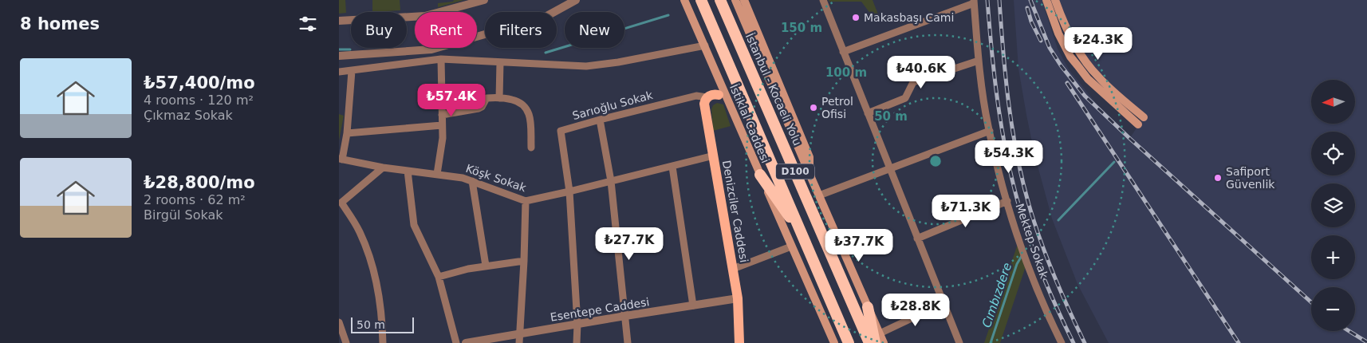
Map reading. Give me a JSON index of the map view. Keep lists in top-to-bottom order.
{
  "streets": {
    "highway": ["İstanbul - Kocaeli Yolu", "D100"],
    "main road": ["İstiklal Caddesi", "Denizciler Caddesi"],
    "street": [
      "Sarıoğlu Sokak",
      "Köşk Sokak",
      "Mektep Sokak",
      "Esentepe Caddesi"
    ]
  },
  "crossings": [
    ["Sarıoğlu Sokak", "Köşk Sokak"],
    ["Sarıoğlu Sokak", "Denizciler Caddesi"],
    ["Köşk Sokak", "Denizciler Caddesi"],
    ["Denizciler Caddesi", "Esentepe Caddesi"]
  ],
  "water": ["Cımbızdere"],
  "places": ["Makasbaşı Cami", "Petrol Ofisi", "Safiport Güvenlik"],
  "scale_bar": "50 m",
  "north": "left",
  "page": {
    "heading": "8 homes",
    "chip": [
      "Buy",
      "Rent",
      "Filters",
      "New"
    ],
    "price": [
      "₺24.3K",
      "₺40.6K",
      "₺57.4K",
      "₺54.3K",
      "₺71.3K",
      "₺27.7K",
      "₺37.7K",
      "₺28.8K"
    ],
    "list": [
      {
        "name": "₺57,400/mo",
        "note": "4 rooms · 120 m² · Çıkmaz Sokak"
      },
      {
        "name": "₺28,800/mo",
        "note": "2 rooms · 62 m² · Birgül Sokak"
      }
    ],
    "map_buttons": ["+", "−"],
    "scale": "50 m"
  },
  "rings": ["150 m", "100 m", "50 m"]
}
